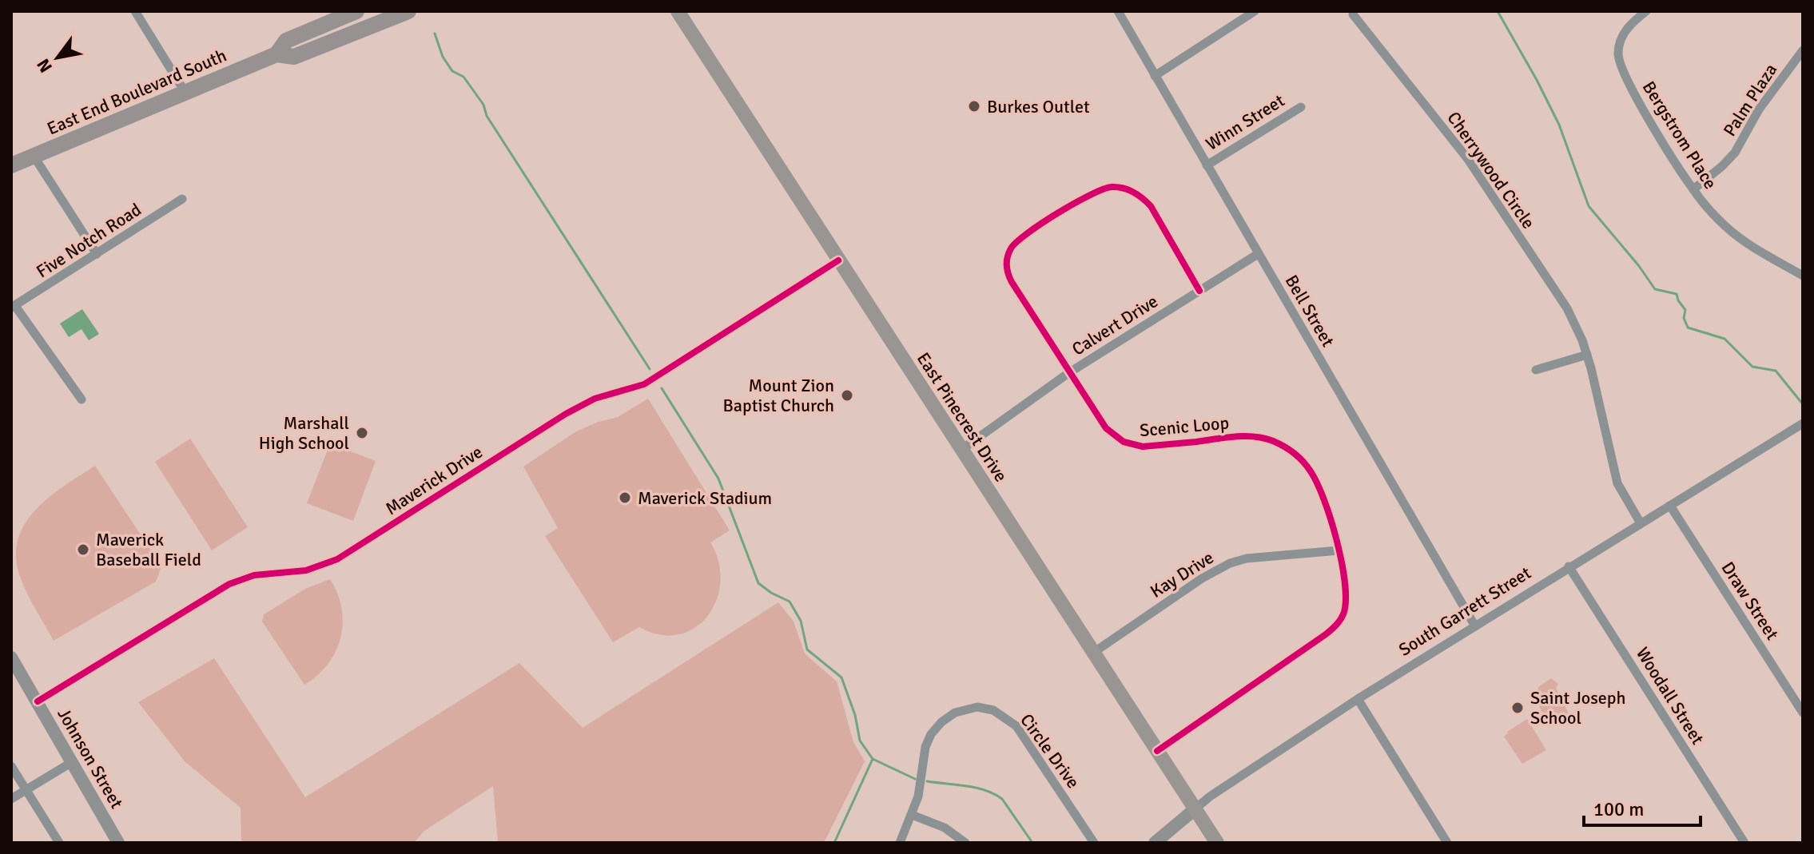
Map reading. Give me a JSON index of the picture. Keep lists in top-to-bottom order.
{
  "streets": {
    "highway": ["East End Boulevard South"],
    "main road": ["East Pinecrest Drive"],
    "street": [
      "Palm Plaza",
      "Winn Street",
      "Bergstrom Place",
      "Cherrywood Circle",
      "Five Notch Road",
      "Bell Street",
      "Calvert Drive",
      "Scenic Loop",
      "Maverick Drive",
      "Kay Drive",
      "Draw Street",
      "South Garrett Street",
      "Woodall Street",
      "Circle Drive",
      "Johnson Street"
    ]
  },
  "crossings": [
    ["Palm Plaza", "Bergstrom Place"],
    ["Winn Street", "Bell Street"],
    ["Cherrywood Circle", "South Garrett Street"],
    ["Bell Street", "Calvert Drive"],
    ["Bell Street", "South Garrett Street"],
    ["Calvert Drive", "East Pinecrest Drive"],
    ["Calvert Drive", "Scenic Loop"],
    ["East Pinecrest Drive", "Scenic Loop"],
    ["East Pinecrest Drive", "Maverick Drive"],
    ["East Pinecrest Drive", "Kay Drive"],
    ["East Pinecrest Drive", "South Garrett Street"],
    ["Scenic Loop", "Kay Drive"],
    ["Maverick Drive", "Johnson Street"],
    ["Draw Street", "South Garrett Street"],
    ["South Garrett Street", "Woodall Street"]
  ],
  "places": [
    "Burkes Outlet",
    "Mount Zion Baptist Church",
    "Marshall High School",
    "Maverick Stadium",
    "Maverick Baseball Field",
    "Saint Joseph School"
  ],
  "scale_bar": "100 m",
  "north": "bottom left"
}
